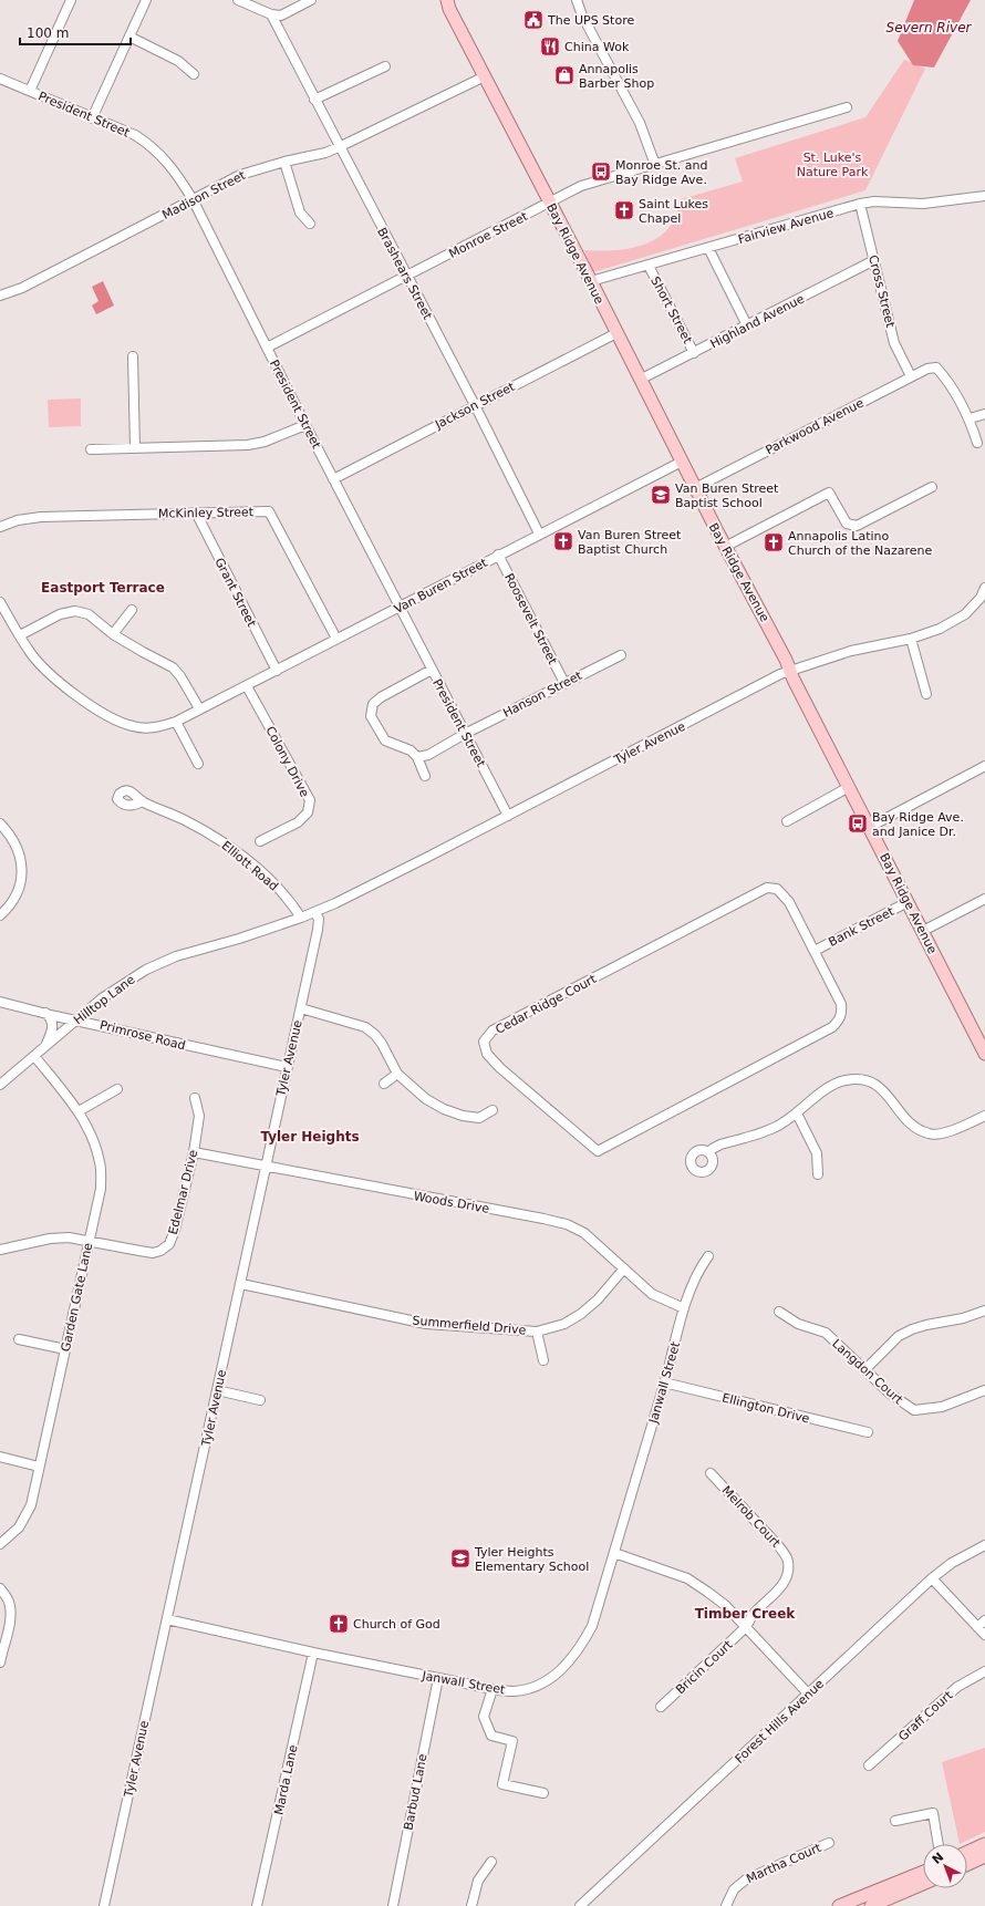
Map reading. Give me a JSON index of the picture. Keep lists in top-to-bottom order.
{
  "streets": {
    "main road": ["Bay Ridge Avenue"],
    "street": [
      "President Street",
      "Madison Street",
      "Fairview Avenue",
      "Monroe Street",
      "Brashears Street",
      "Cross Street",
      "Short Street",
      "Highland Avenue",
      "Jackson Street",
      "Parkwood Avenue",
      "McKinley Street",
      "Van Buren Street",
      "Grant Street",
      "Roosevelt Street",
      "Hanson Street",
      "Tyler Avenue",
      "Colony Drive",
      "Elliott Road",
      "Bank Street",
      "Hilltop Lane",
      "Cedar Ridge Court",
      "Primrose Road",
      "Edelmar Drive",
      "Woods Drive",
      "Garden Gate Lane",
      "Summerfield Drive",
      "Langdon Court",
      "Janwall Street",
      "Ellington Drive",
      "Melrob Court",
      "Bricin Court",
      "Graff Court",
      "Forest Hills Avenue",
      "Marda Lane",
      "Barbud Lane",
      "Martha Court"
    ]
  },
  "crossings": [
    ["President Street", "Madison Street"],
    ["President Street", "Monroe Street"],
    ["President Street", "Jackson Street"],
    ["President Street", "Van Buren Street"],
    ["President Street", "Hanson Street"],
    ["President Street", "Tyler Avenue"],
    ["Madison Street", "Bay Ridge Avenue"],
    ["Madison Street", "Brashears Street"],
    ["Fairview Avenue", "Bay Ridge Avenue"],
    ["Fairview Avenue", "Cross Street"],
    ["Fairview Avenue", "Short Street"],
    ["Monroe Street", "Bay Ridge Avenue"],
    ["Monroe Street", "Brashears Street"],
    ["Bay Ridge Avenue", "Highland Avenue"],
    ["Bay Ridge Avenue", "Jackson Street"],
    ["Bay Ridge Avenue", "Parkwood Avenue"],
    ["Bay Ridge Avenue", "Van Buren Street"],
    ["Bay Ridge Avenue", "Tyler Avenue"],
    ["Bay Ridge Avenue", "Bank Street"],
    ["Brashears Street", "Jackson Street"],
    ["Brashears Street", "Van Buren Street"],
    ["Cross Street", "Highland Avenue"],
    ["Cross Street", "Parkwood Avenue"],
    ["Short Street", "Highland Avenue"],
    ["McKinley Street", "Van Buren Street"],
    ["McKinley Street", "Grant Street"],
    ["Van Buren Street", "Grant Street"],
    ["Van Buren Street", "Roosevelt Street"],
    ["Van Buren Street", "Colony Drive"],
    ["Roosevelt Street", "Hanson Street"],
    ["Tyler Avenue", "Elliott Road"],
    ["Tyler Avenue", "Hilltop Lane"],
    ["Tyler Avenue", "Primrose Road"],
    ["Tyler Avenue", "Woods Drive"],
    ["Tyler Avenue", "Summerfield Drive"],
    ["Tyler Avenue", "Janwall Street"],
    ["Elliott Road", "Hilltop Lane"],
    ["Bank Street", "Cedar Ridge Court"],
    ["Hilltop Lane", "Primrose Road"],
    ["Hilltop Lane", "Garden Gate Lane"],
    ["Edelmar Drive", "Woods Drive"],
    ["Edelmar Drive", "Garden Gate Lane"],
    ["Woods Drive", "Summerfield Drive"],
    ["Woods Drive", "Janwall Street"],
    ["Janwall Street", "Ellington Drive"],
    ["Janwall Street", "Marda Lane"],
    ["Janwall Street", "Barbud Lane"],
    ["Melrob Court", "Bricin Court"]
  ],
  "districts": ["Eastport Terrace", "Tyler Heights", "Timber Creek"],
  "water": ["Severn River"],
  "parks": ["St. Luke's Nature Park"],
  "places": {
    "public building": ["The UPS Store"],
    "restaurant": ["China Wok"],
    "shop": ["Annapolis Barber Shop"],
    "bus stop": ["Monroe St. and Bay Ridge Ave.", "Bay Ridge Ave. and Janice Dr."],
    "church": [
      "Saint Lukes Chapel",
      "Van Buren Street Baptist Church",
      "Annapolis Latino Church of the Nazarene",
      "Church of God"
    ],
    "school or university": ["Van Buren Street Baptist School", "Tyler Heights Elementary School"]
  },
  "scale_bar": "100 m",
  "north": "top left"
}
